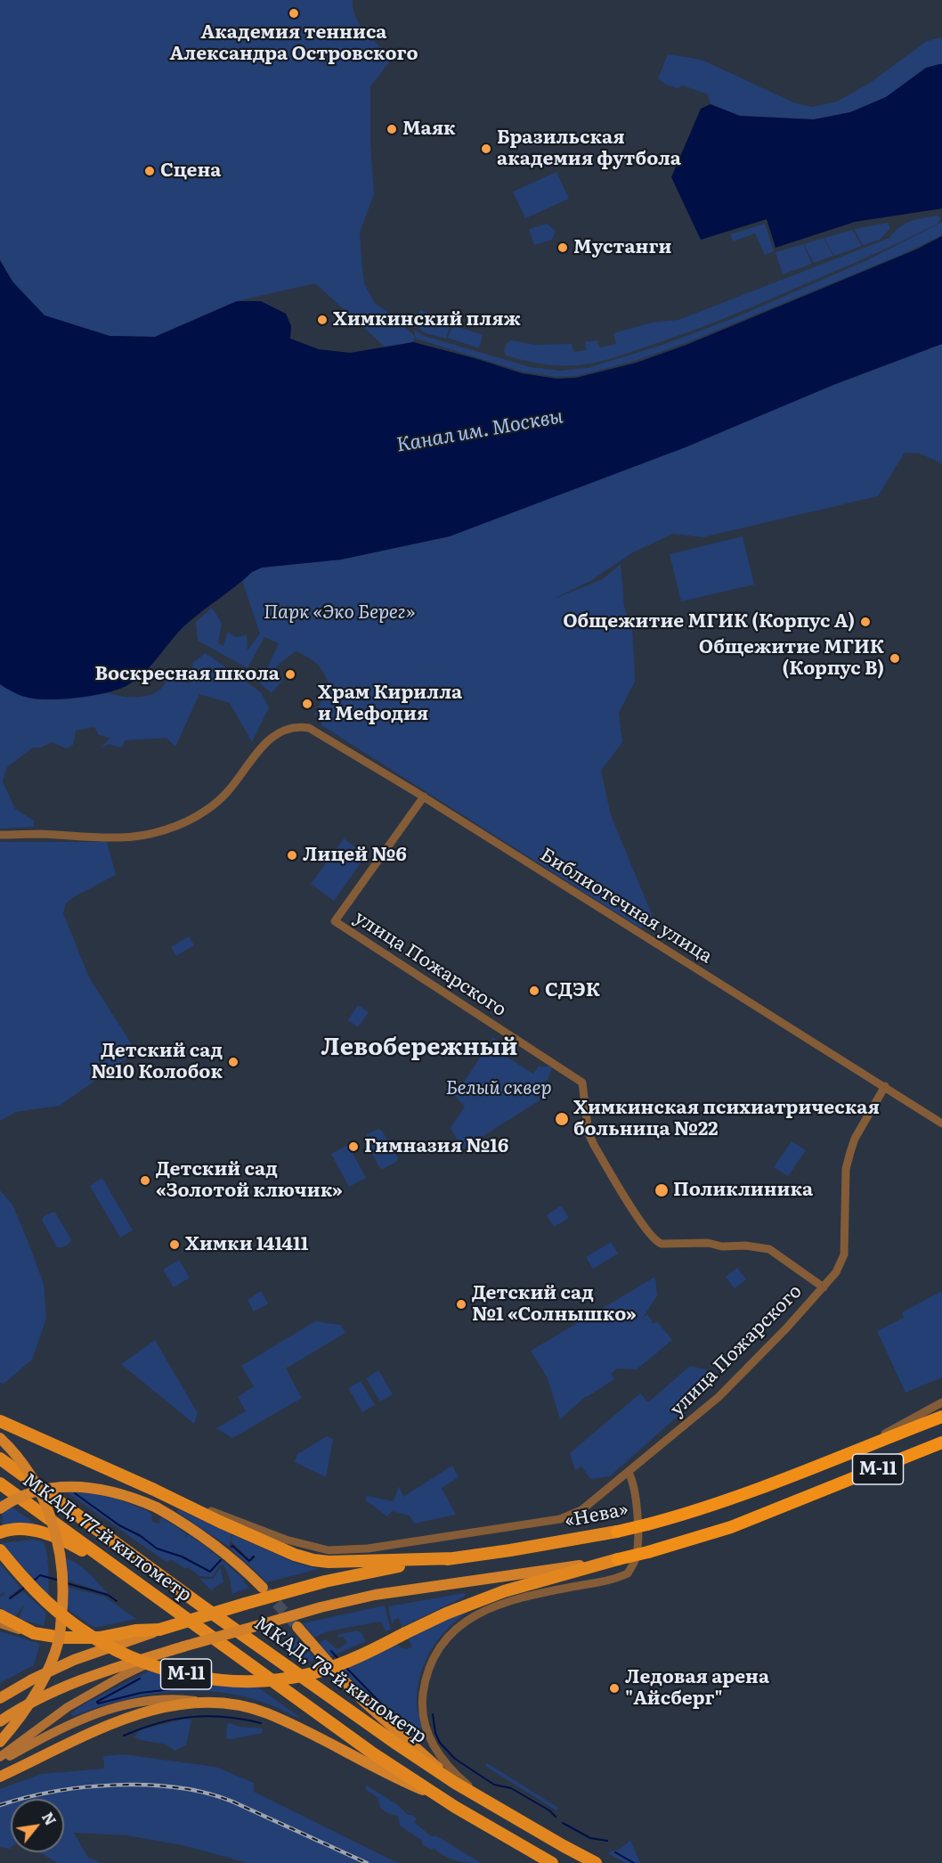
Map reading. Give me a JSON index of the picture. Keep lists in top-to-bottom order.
{
  "streets": {
    "highway": [
      "М-11",
      "«Нева»",
      "МКАД, 77-й километр",
      "МКАД, 78-й километр"
    ],
    "street": ["Библиотечная улица", "улица Пожарского"]
  },
  "crossings": [
    ["Библиотечная улица", "улица Пожарского"],
    ["улица Пожарского", "М-11"],
    ["М-11", "«Нева»"],
    ["МКАД, 77-й километр", "МКАД, 78-й километр"]
  ],
  "districts": ["Левобережный"],
  "water": ["Канал им. Москвы"],
  "parks": ["Парк «Эко Берег»", "Белый сквер"],
  "places": [
    "Академия тенниса Александра Островского",
    "Маяк",
    "Бразильская академия футбола",
    "Сцена",
    "Мустанги",
    "Химкинский пляж",
    "Общежитие МГИК (Корпус А)",
    "Общежитие МГИК (Корпус В)",
    "Воскресная школа",
    "Храм Кирилла и Мефодия",
    "Лицей №6",
    "СДЭК",
    "Детский сад №10 Колобок",
    "Химкинская психиатрическая больница №22",
    "Гимназия №16",
    "Детский сад «Золотой ключик»",
    "Поликлиника",
    "Химки 141411",
    "Детский сад №1 «Солнышко»",
    "Ледовая арена \"Айсберг\""
  ],
  "north": "top right"
}
